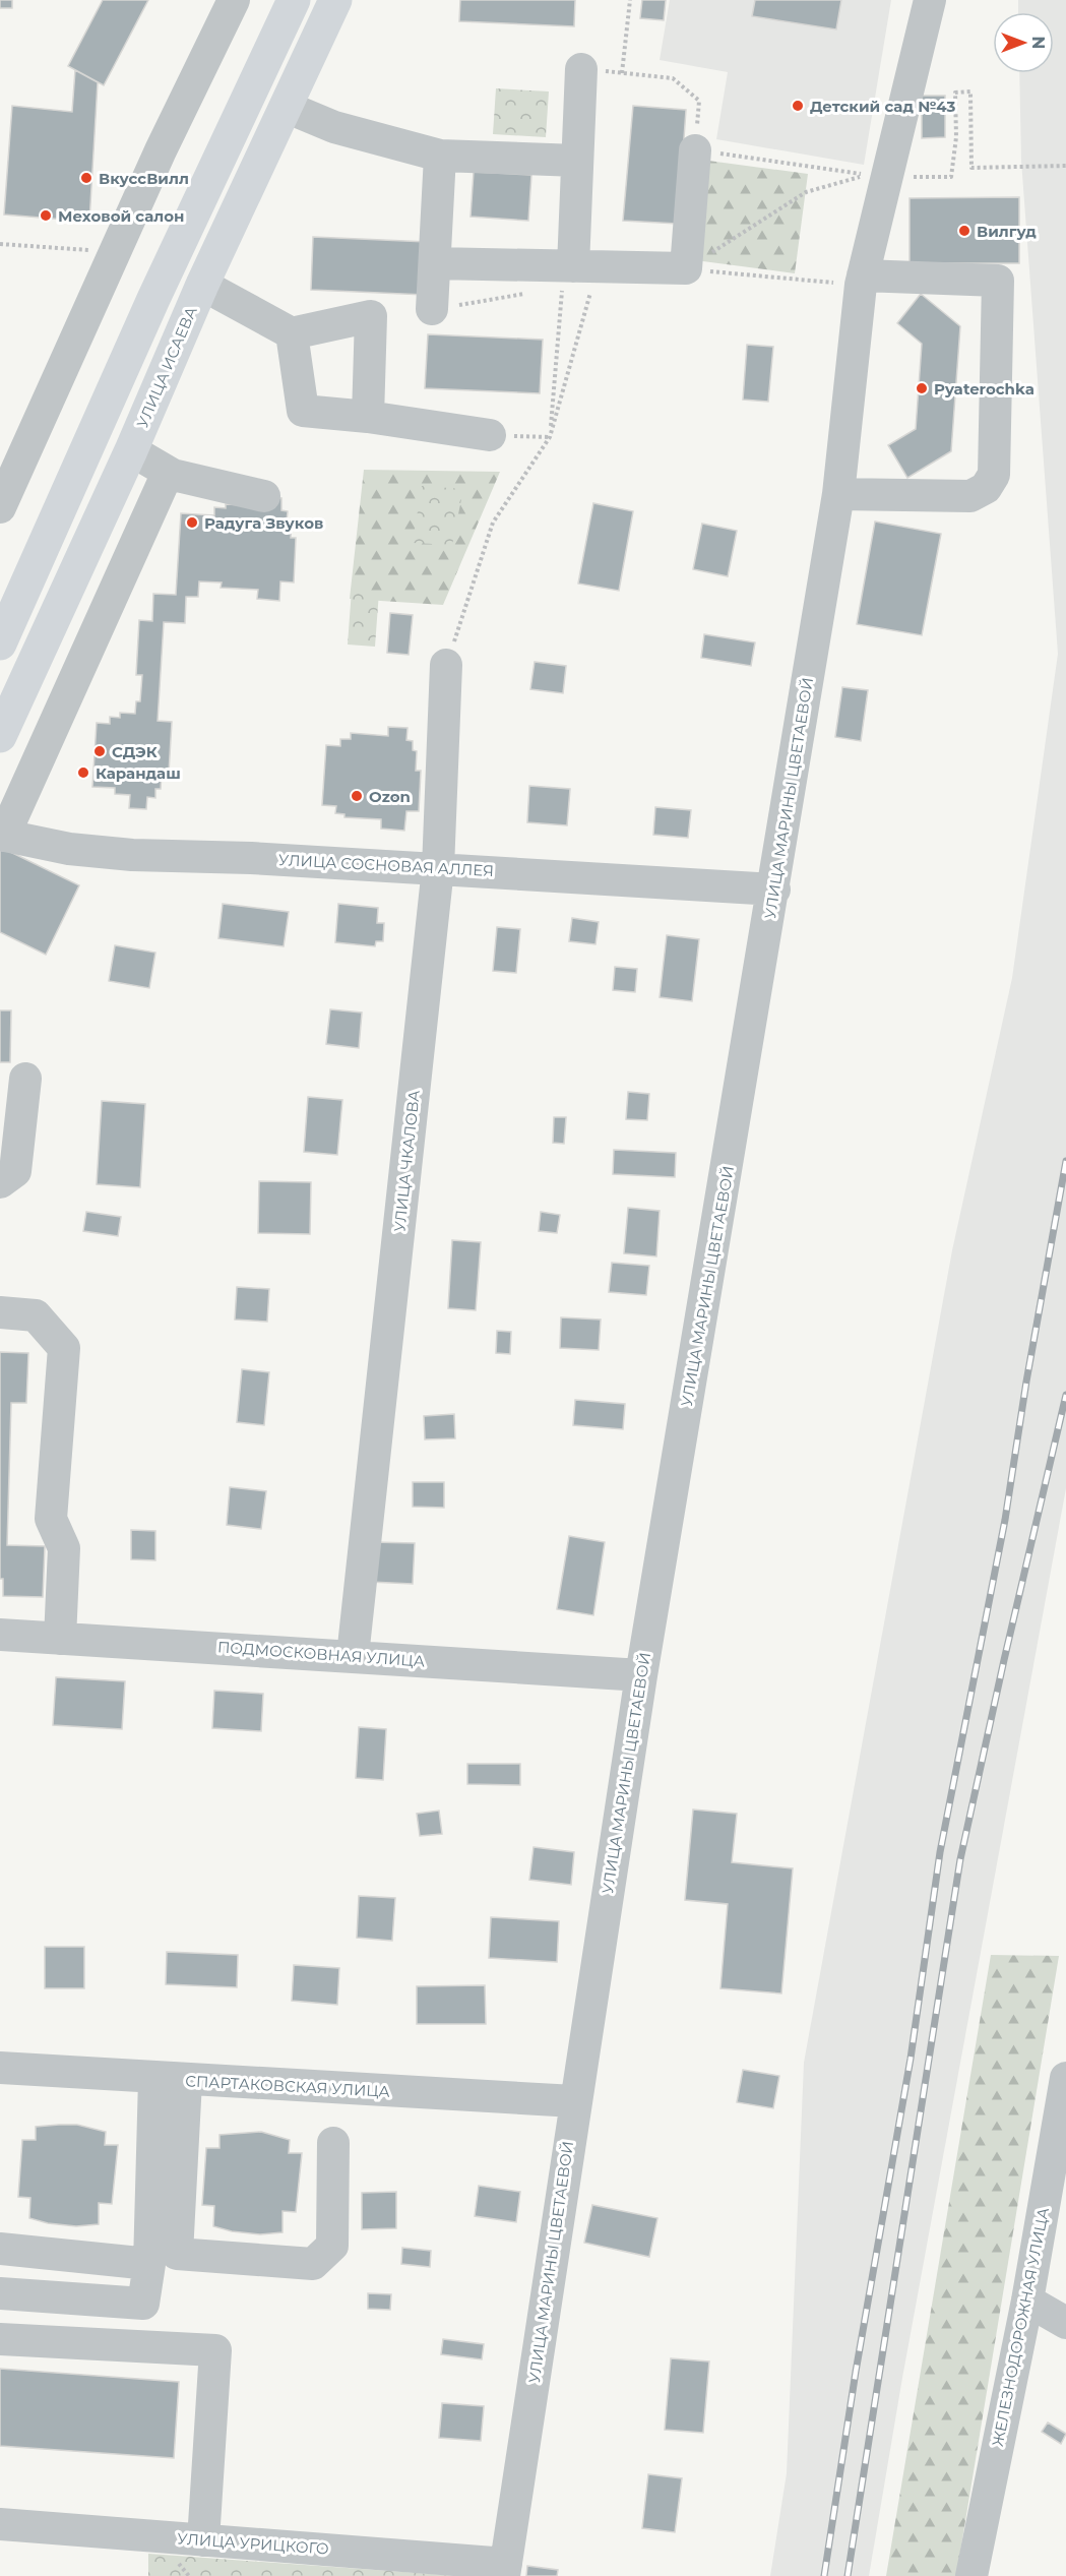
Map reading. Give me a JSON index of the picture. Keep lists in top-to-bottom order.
{
  "streets": {
    "main road": ["УЛИЦА ИСАЕВА"],
    "street": [
      "УЛИЦА МАРИНЫ ЦВЕТАЕВОЙ",
      "УЛИЦА СОСНОВАЯ АЛЛЕЯ",
      "УЛИЦА ЧКАЛОВА",
      "ПОДМОСКОВНАЯ УЛИЦА",
      "СПАРТАКОВСКАЯ УЛИЦА",
      "ЖЕЛЕЗНОДОРОЖНАЯ УЛИЦА",
      "УЛИЦА УРИЦКОГО"
    ]
  },
  "crossings": [
    ["УЛИЦА МАРИНЫ ЦВЕТАЕВОЙ", "УЛИЦА СОСНОВАЯ АЛЛЕЯ"],
    ["УЛИЦА МАРИНЫ ЦВЕТАЕВОЙ", "ПОДМОСКОВНАЯ УЛИЦА"],
    ["УЛИЦА МАРИНЫ ЦВЕТАЕВОЙ", "СПАРТАКОВСКАЯ УЛИЦА"],
    ["УЛИЦА МАРИНЫ ЦВЕТАЕВОЙ", "УЛИЦА УРИЦКОГО"],
    ["УЛИЦА СОСНОВАЯ АЛЛЕЯ", "УЛИЦА ЧКАЛОВА"],
    ["УЛИЦА ЧКАЛОВА", "ПОДМОСКОВНАЯ УЛИЦА"]
  ],
  "places": [
    "Детский сад №43",
    "ВкуссВилл",
    "Меховой салон",
    "Вилгуд",
    "Pyaterochka",
    "Радуга Звуков",
    "СДЭК",
    "Карандаш",
    "Ozon"
  ],
  "north": "right"
}
